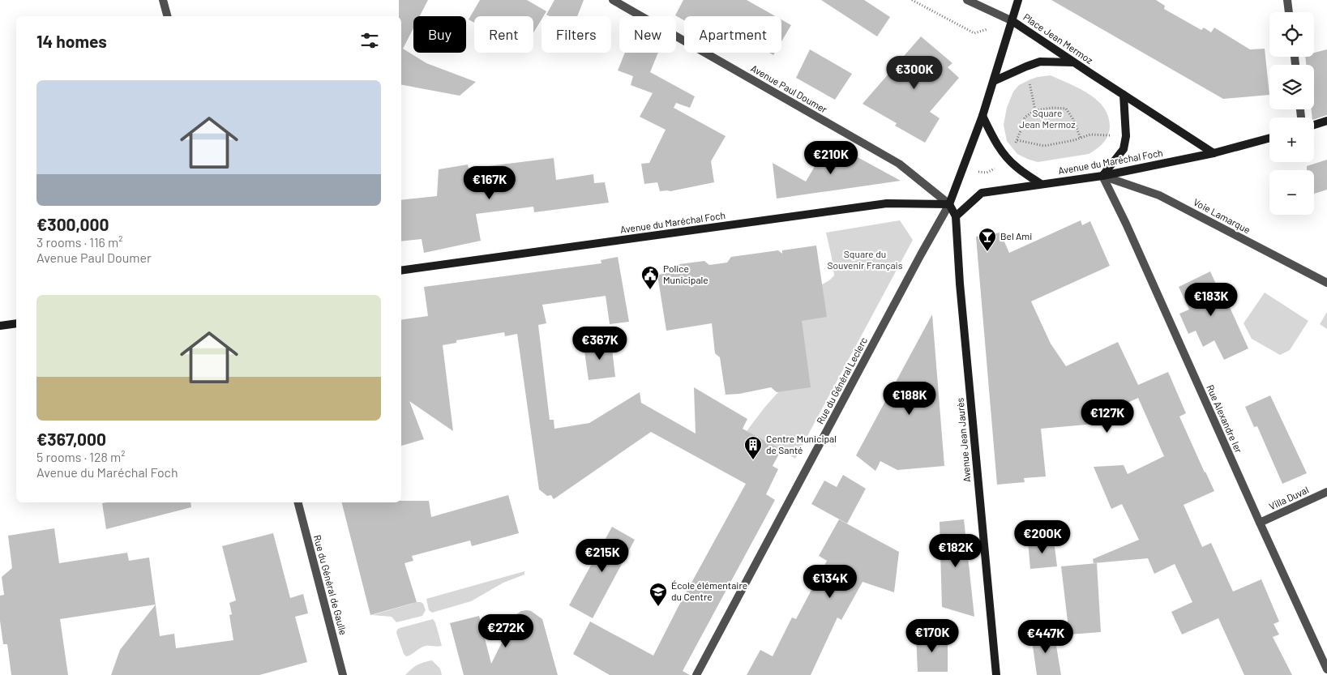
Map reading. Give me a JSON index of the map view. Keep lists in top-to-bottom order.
{
  "streets": {
    "main road": ["Place Jean Mermoz", "Avenue du Maréchal Foch", "Avenue Jean Jaurès"],
    "street": [
      "Avenue Paul Doumer",
      "Voie Lamarque",
      "Rue du Général Leclerc",
      "Rue Alexandre Ier",
      "Villa Duval",
      "Rue du Général de Gaulle"
    ]
  },
  "crossings": [
    ["Place Jean Mermoz", "Avenue Paul Doumer"],
    ["Place Jean Mermoz", "Avenue du Maréchal Foch"],
    ["Place Jean Mermoz", "Rue du Général Leclerc"],
    ["Place Jean Mermoz", "Avenue Jean Jaurès"],
    ["Avenue Paul Doumer", "Avenue du Maréchal Foch"],
    ["Avenue Paul Doumer", "Rue du Général Leclerc"],
    ["Avenue Paul Doumer", "Avenue Jean Jaurès"],
    ["Avenue du Maréchal Foch", "Voie Lamarque"],
    ["Avenue du Maréchal Foch", "Rue du Général Leclerc"],
    ["Avenue du Maréchal Foch", "Rue Alexandre Ier"],
    ["Avenue du Maréchal Foch", "Avenue Jean Jaurès"],
    ["Voie Lamarque", "Rue Alexandre Ier"],
    ["Rue du Général Leclerc", "Avenue Jean Jaurès"],
    ["Rue Alexandre Ier", "Villa Duval"]
  ],
  "parks": ["Square Jean Mermoz", "Square du Souvenir Français"],
  "places": {
    "bar": ["Bel Ami"],
    "public building": ["Police Municipale"],
    "building": ["Centre Municipal de Santé"],
    "school or university": ["École élémentaire du Centre"]
  },
  "page": {
    "map_buttons": ["+", "−"],
    "chip": [
      "Buy",
      "Rent",
      "Filters",
      "New",
      "Apartment"
    ],
    "heading": "14 homes",
    "price": [
      "€300K",
      "€210K",
      "€167K",
      "€183K",
      "€367K",
      "€188K",
      "€127K",
      "€200K",
      "€182K",
      "€215K",
      "€134K",
      "€272K",
      "€170K",
      "€447K"
    ],
    "list": [
      {
        "name": "€300,000",
        "note": "3 rooms · 116 m² · Avenue Paul Doumer"
      },
      {
        "name": "€367,000",
        "note": "5 rooms · 128 m² · Avenue du Maréchal Foch"
      }
    ]
  }
}
